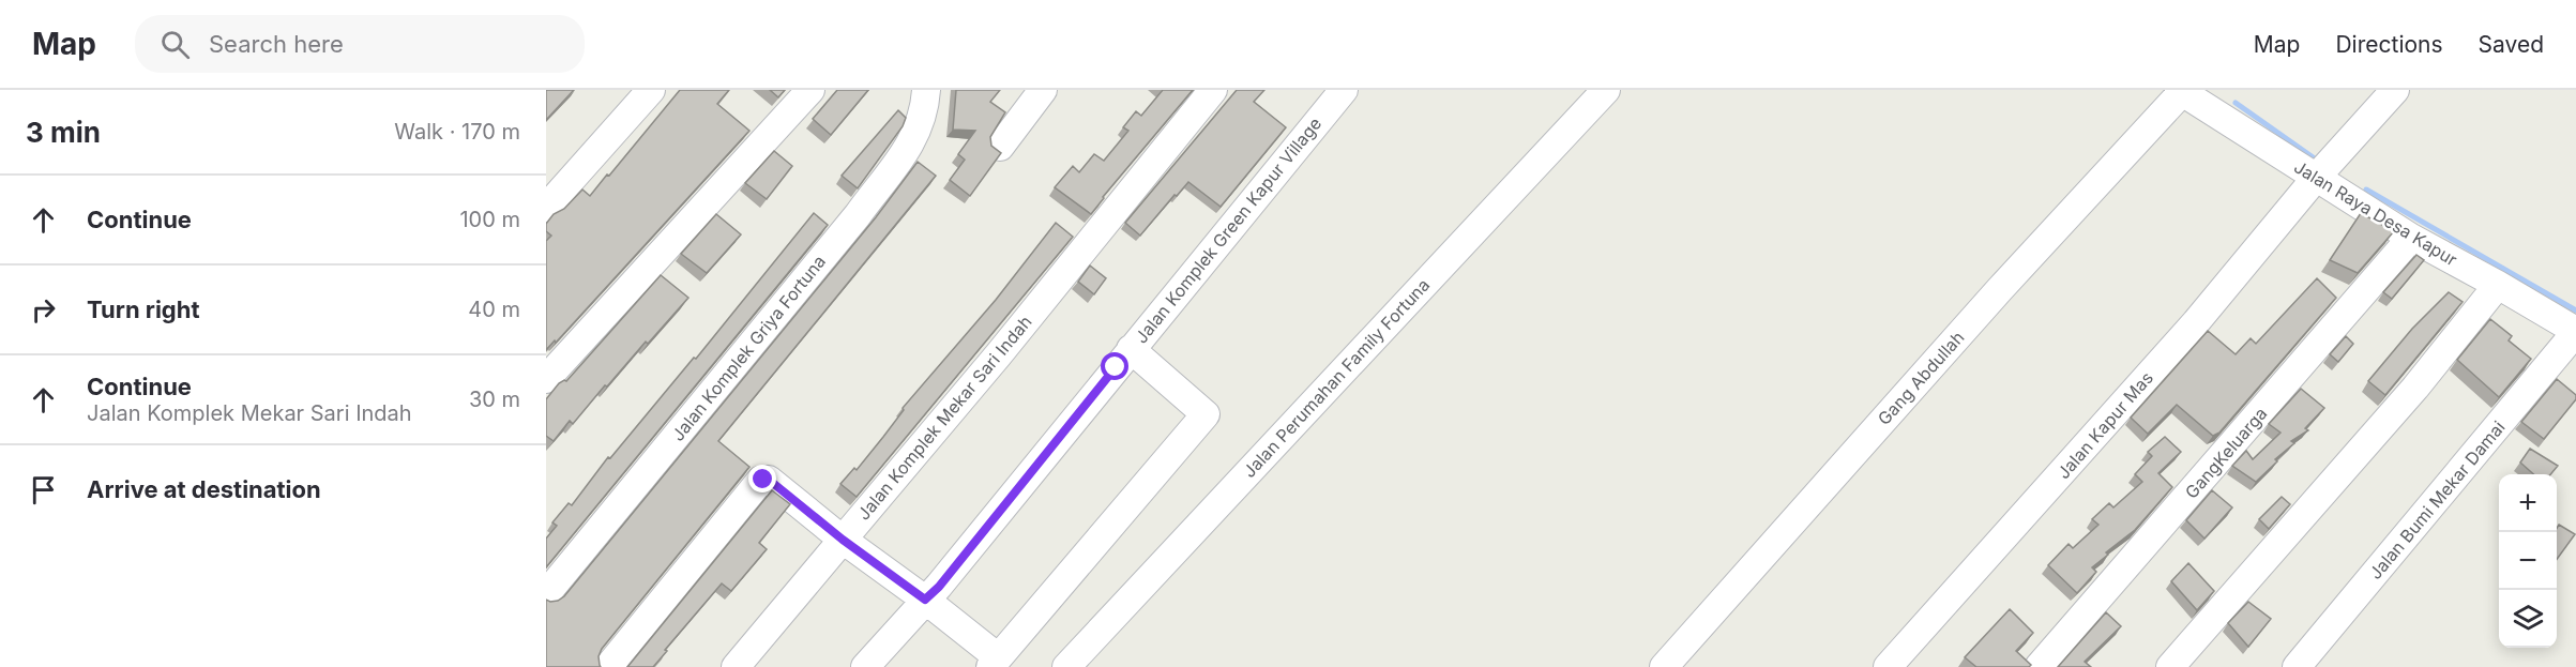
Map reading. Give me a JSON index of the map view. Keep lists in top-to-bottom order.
{
  "streets": {
    "street": [
      "Jalan Raya Desa Kapur",
      "Jalan Komplek Green Kapur Village",
      "Jalan Komplek Griya Fortuna",
      "Jalan Perumahan Family Fortuna",
      "Gang Abdullah",
      "Jalan Komplek Mekar Sari Indah",
      "Jalan Kapur Mas",
      "GangKeluarga",
      "Jalan Bumi Mekar Damai"
    ]
  },
  "crossings": [
    ["Jalan Raya Desa Kapur", "Gang Abdullah"],
    ["Jalan Raya Desa Kapur", "Jalan Kapur Mas"],
    ["Jalan Raya Desa Kapur", "GangKeluarga"],
    ["Jalan Raya Desa Kapur", "Jalan Bumi Mekar Damai"]
  ],
  "page": {
    "header": "Map",
    "search": "Search here",
    "nav": ["Map", "Directions", "Saved"],
    "heading": ["3 min", "Walk · 170 m"],
    "list": [
      ["Continue", "100 m"],
      ["Turn right", "40 m"],
      ["Continue", "Jalan Komplek Mekar Sari Indah", "30 m"],
      "Arrive at destination"
    ],
    "map_buttons": ["+", "−"]
  }
}
